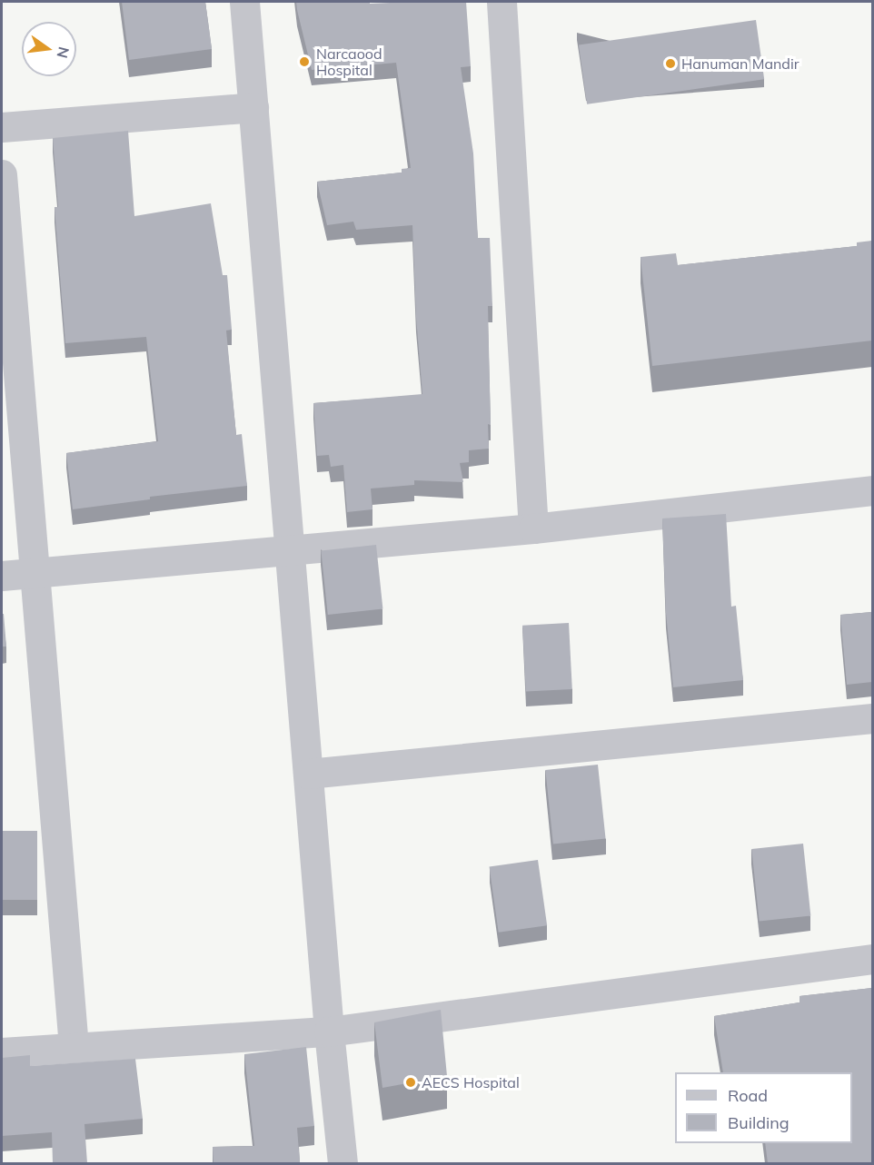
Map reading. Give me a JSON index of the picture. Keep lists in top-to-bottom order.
{
  "places": ["Narcaood Hospital", "Hanuman Mandir", "AECS Hospital"],
  "legend": ["Road", "Building"],
  "north": "right"
}
